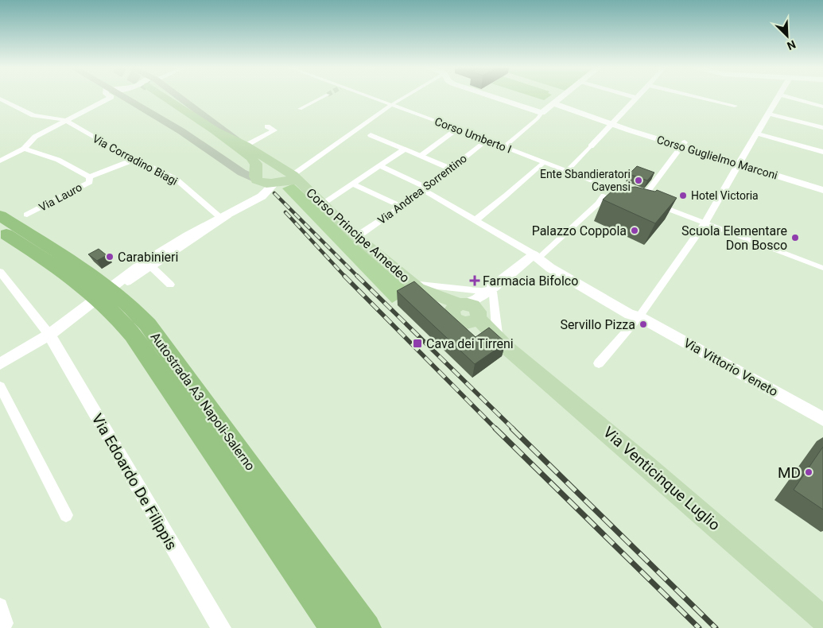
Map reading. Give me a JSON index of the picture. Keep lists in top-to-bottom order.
{
  "streets": {
    "highway": ["Autostrada A3 Napoli-Salerno"],
    "main road": ["Corso Principe Amedeo", "Via Venticinque Luglio"],
    "street": [
      "Corso Umberto I",
      "Corso Guglielmo Marconi",
      "Via Corradino Biagi",
      "Via Andrea Sorrentino",
      "Via Lauro",
      "Via Vittorio Veneto",
      "Via Edoardo De Filippis"
    ]
  },
  "crossings": [
    ["Corso Umberto I", "Via Andrea Sorrentino"],
    ["Via Corradino Biagi", "Via Lauro"],
    ["Via Andrea Sorrentino", "Corso Principe Amedeo"],
    ["Corso Principe Amedeo", "Via Venticinque Luglio"]
  ],
  "places": {
    "other": [
      "Ente Sbandieratori Cavensi",
      "Hotel Victoria",
      "Palazzo Coppola",
      "Scuola Elementare Don Bosco",
      "Carabinieri",
      "Servillo Pizza",
      "MD"
    ],
    "health": ["Farmacia Bifolco"],
    "transit": ["Cava dei Tirreni"]
  },
  "north": "bottom right"
}
